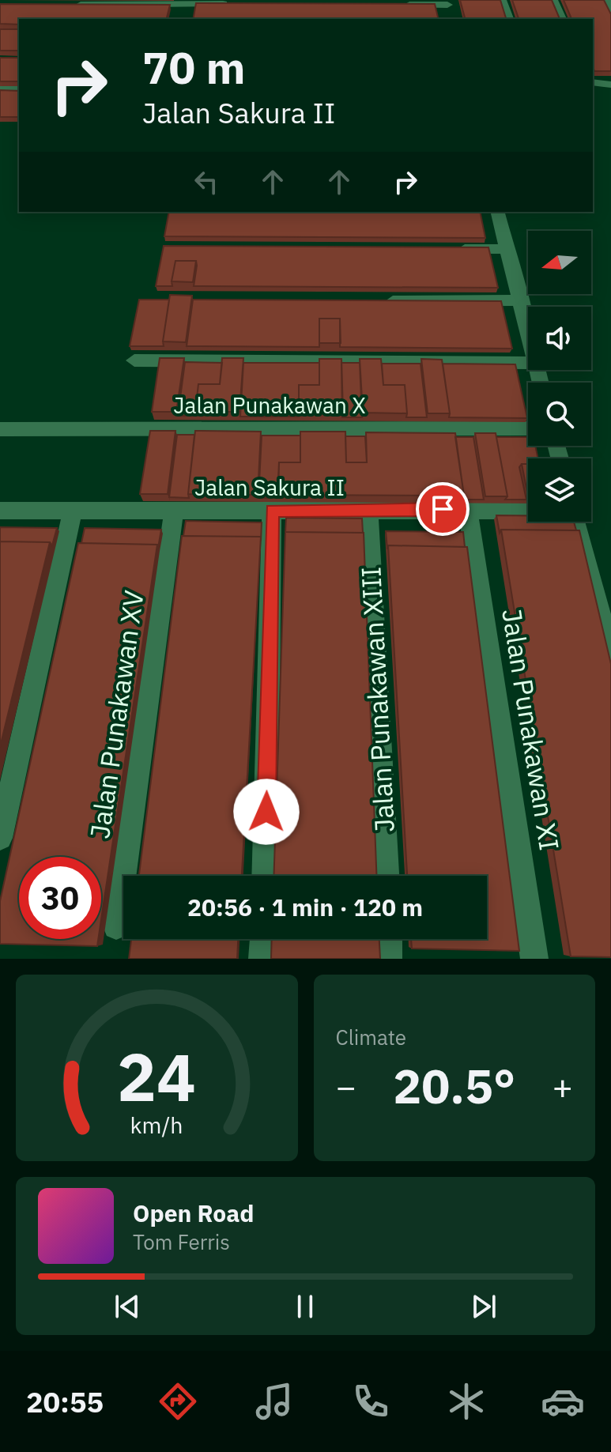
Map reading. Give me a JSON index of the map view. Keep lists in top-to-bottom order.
{
  "streets": {
    "street": [
      "Jalan Punakawan X",
      "Jalan Sakura II",
      "Jalan Punakawan XIII",
      "Jalan Punakawan XV",
      "Jalan Punakawan XI"
    ]
  },
  "crossings": [
    ["Jalan Sakura II", "Jalan Punakawan XIII"],
    ["Jalan Sakura II", "Jalan Punakawan XV"],
    ["Jalan Sakura II", "Jalan Punakawan XI"]
  ],
  "north": "left",
  "page": {
    "turn": ["70 m", "Jalan Sakura II"],
    "limit": "30",
    "trip": "20:56 · 1 min · 120 m",
    "tile": "Climate",
    "heat": ["−", "20.5°", "+"],
    "song": ["Open Road", "Tom Ferris"],
    "tabs": "20:55",
    "gauge": ["24", "km/h"]
  }
}
